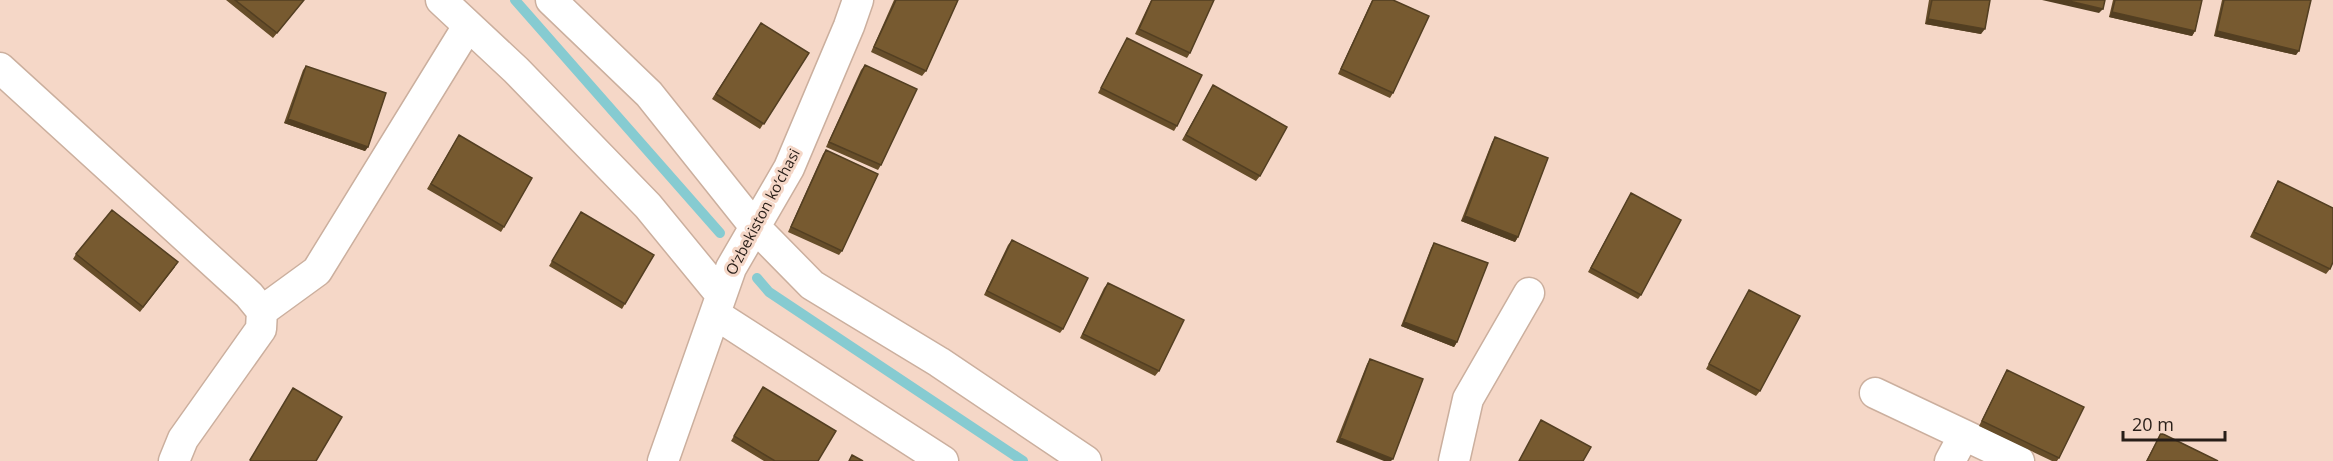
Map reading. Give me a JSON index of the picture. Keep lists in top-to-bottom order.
{
  "streets": {
    "street": ["O‘zbekiston ko‘chasi"]
  },
  "scale_bar": "20 m"
}
